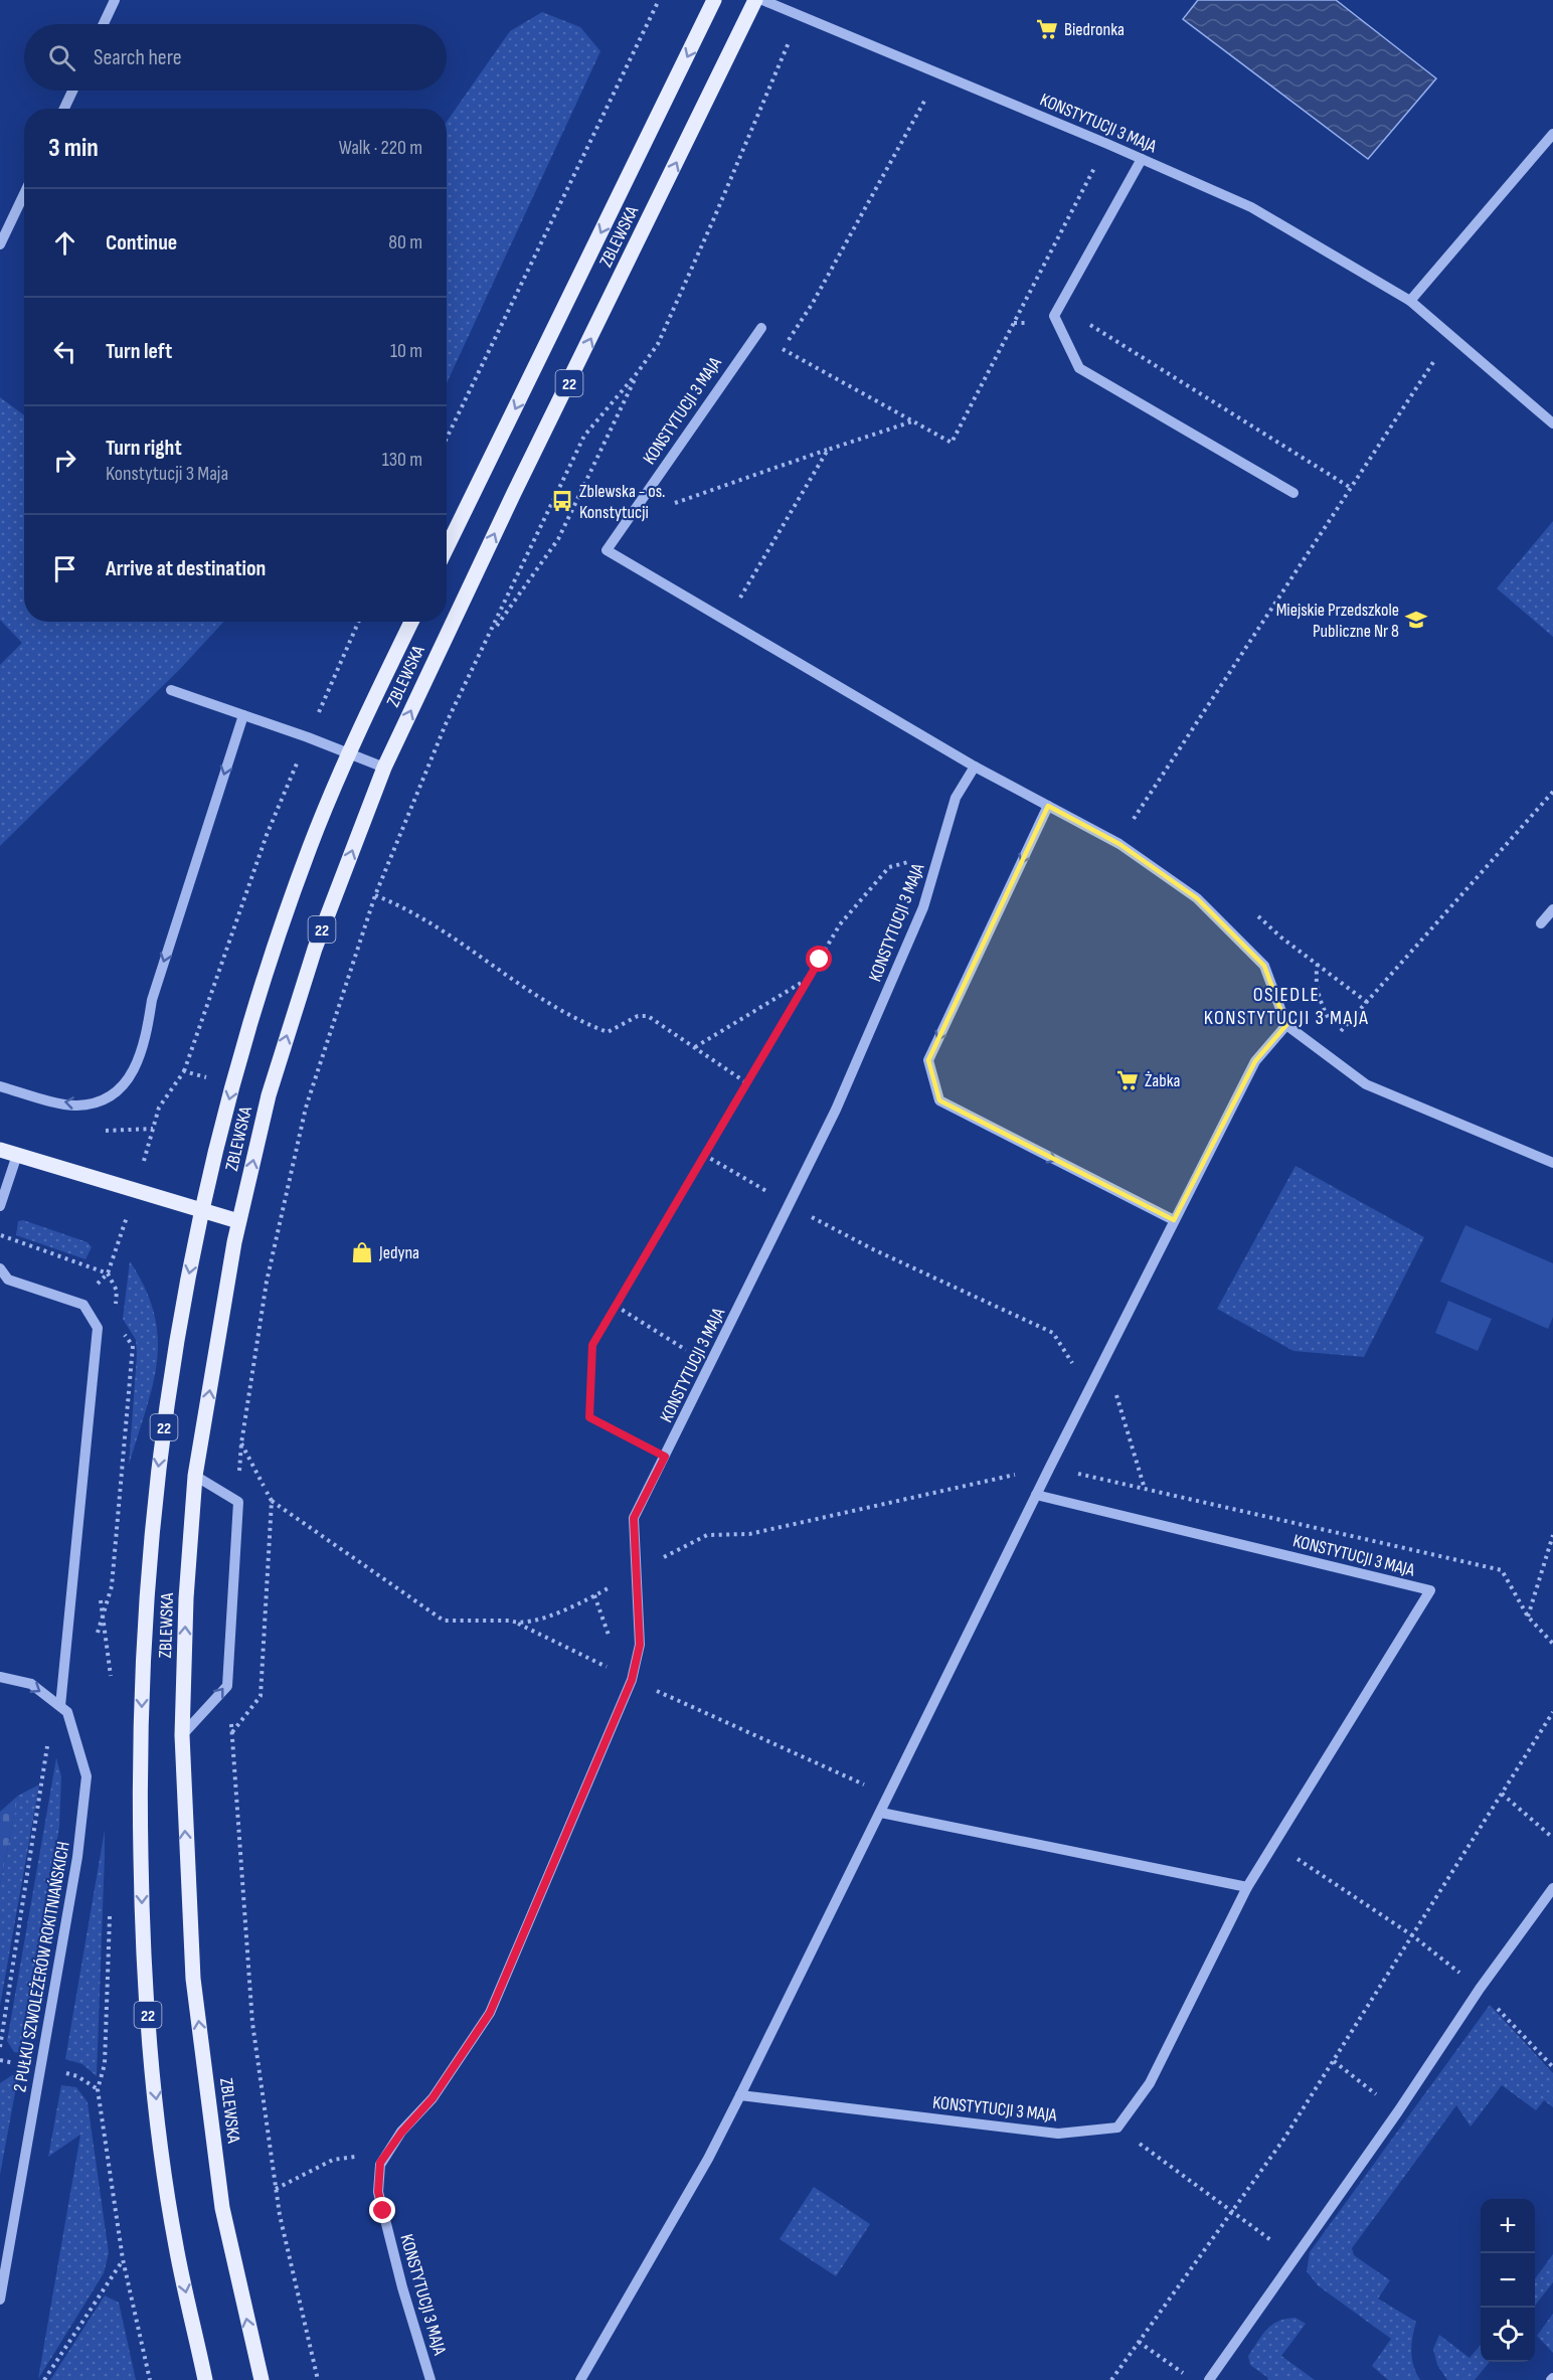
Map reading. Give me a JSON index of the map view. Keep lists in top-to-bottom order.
{
  "streets": {
    "main road": ["ZBLEWSKA", "22"],
    "street": ["KONSTYTUCJI 3 MAJA", "2 PUŁKU SZWOLEŻERÓW ROKITNIAŃSKICH"]
  },
  "districts": ["OSIEDLE KONSTYTUCJI 3 MAJA"],
  "places": {
    "supermarket": ["Biedronka", "Żabka"],
    "bus stop": ["Zblewska - os. Konstytucji"],
    "school or university": ["Miejskie Przedszkole Publiczne Nr 8"],
    "shop": ["Jedyna"]
  },
  "page": {
    "search": "Search here",
    "heading": ["3 min", "Walk · 220 m"],
    "list": [
      ["Continue", "80 m"],
      ["Turn left", "10 m"],
      ["Turn right", "Konstytucji 3 Maja", "130 m"],
      "Arrive at destination"
    ],
    "map_buttons": ["+", "−"]
  }
}
